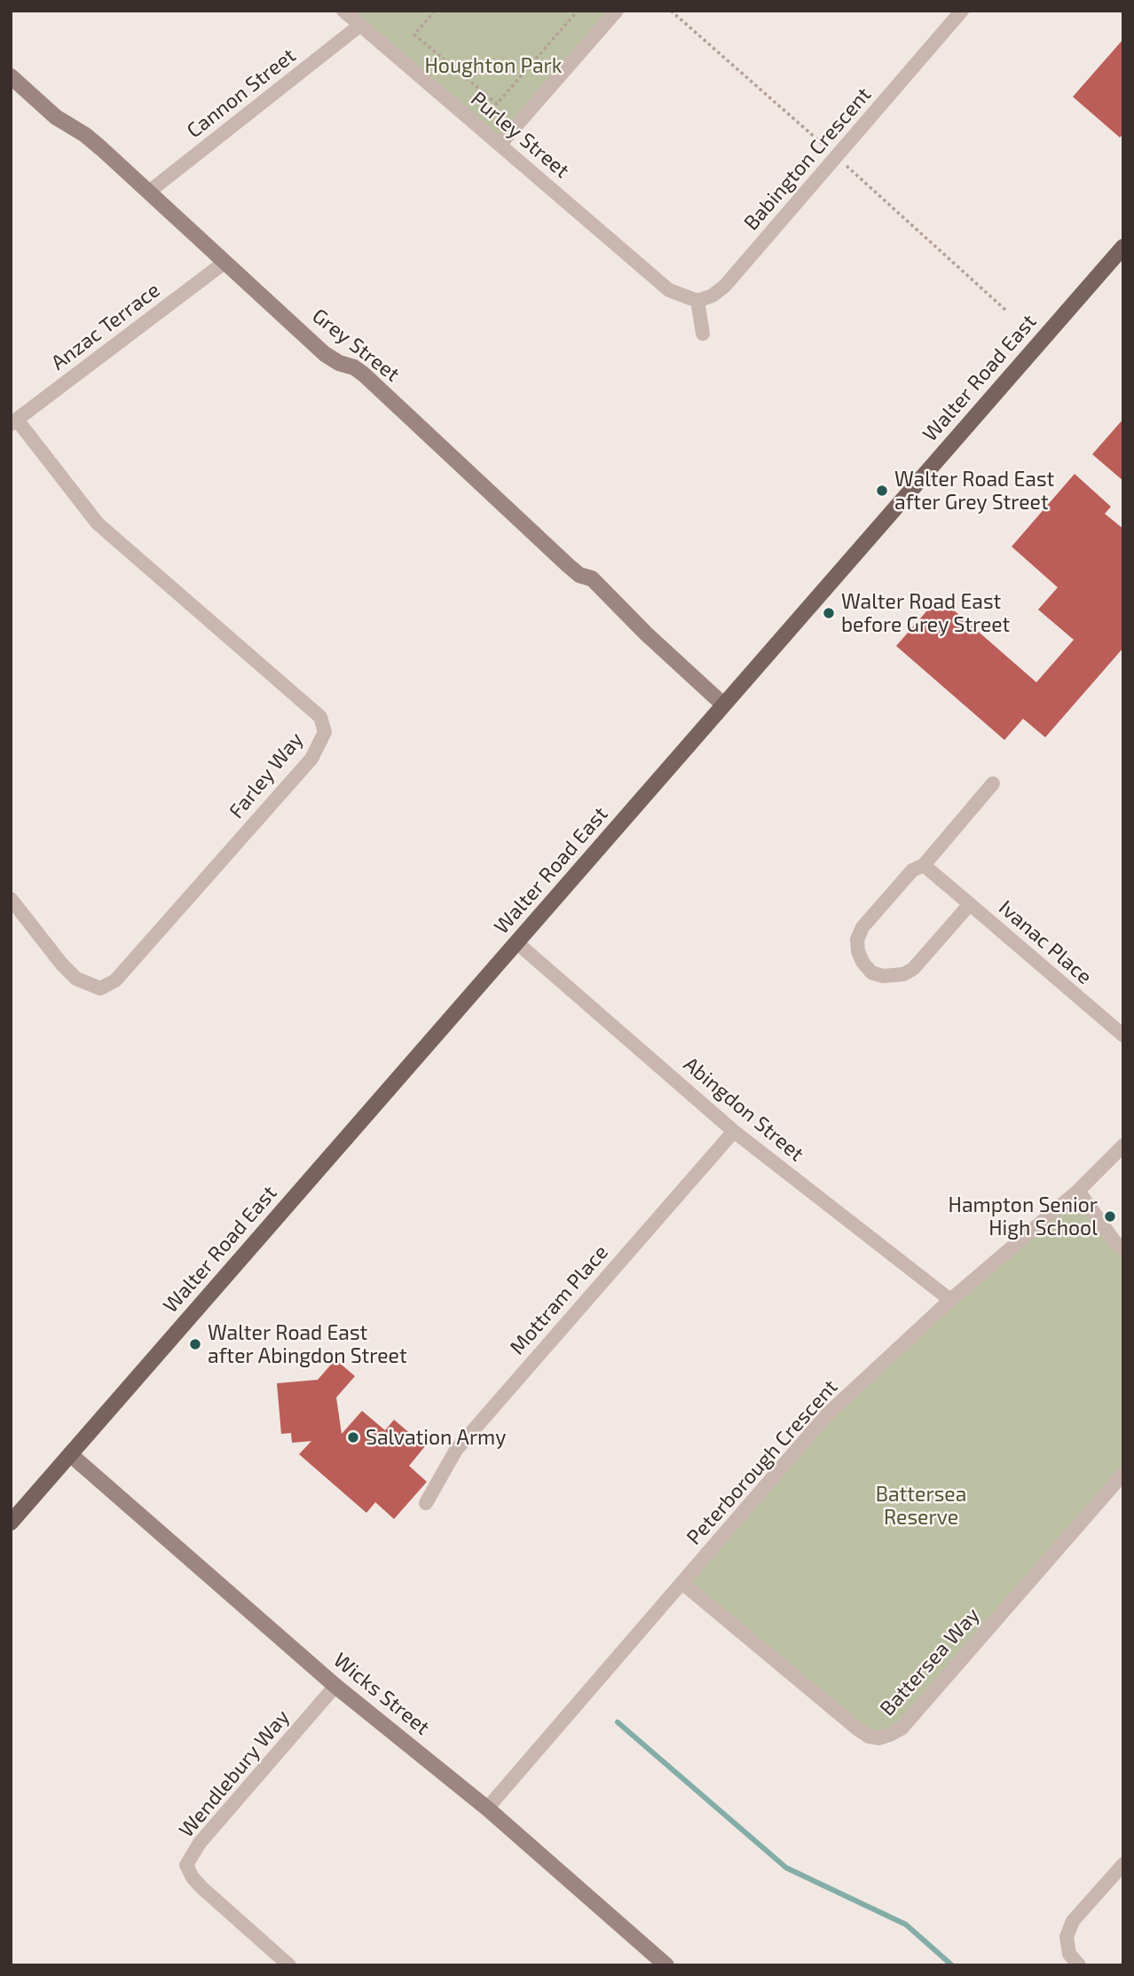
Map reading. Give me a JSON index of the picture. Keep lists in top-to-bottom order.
{
  "streets": {
    "main road": ["Walter Road East"],
    "street": [
      "Cannon Street",
      "Purley Street",
      "Babington Crescent",
      "Anzac Terrace",
      "Grey Street",
      "Farley Way",
      "Ivanac Place",
      "Abingdon Street",
      "Mottram Place",
      "Peterborough Crescent",
      "Battersea Way",
      "Wicks Street",
      "Wendlebury Way"
    ]
  },
  "crossings": [
    ["Cannon Street", "Purley Street"],
    ["Cannon Street", "Grey Street"],
    ["Purley Street", "Babington Crescent"],
    ["Anzac Terrace", "Grey Street"],
    ["Anzac Terrace", "Farley Way"],
    ["Grey Street", "Walter Road East"],
    ["Walter Road East", "Abingdon Street"],
    ["Walter Road East", "Wicks Street"],
    ["Abingdon Street", "Mottram Place"],
    ["Abingdon Street", "Peterborough Crescent"],
    ["Peterborough Crescent", "Battersea Way"],
    ["Peterborough Crescent", "Wicks Street"],
    ["Wicks Street", "Wendlebury Way"]
  ],
  "parks": ["Houghton Park", "Battersea Reserve"],
  "places": [
    "Walter Road East after Grey Street",
    "Walter Road East before Grey Street",
    "Hampton Senior High School",
    "Walter Road East after Abingdon Street",
    "Salvation Army"
  ]
}
